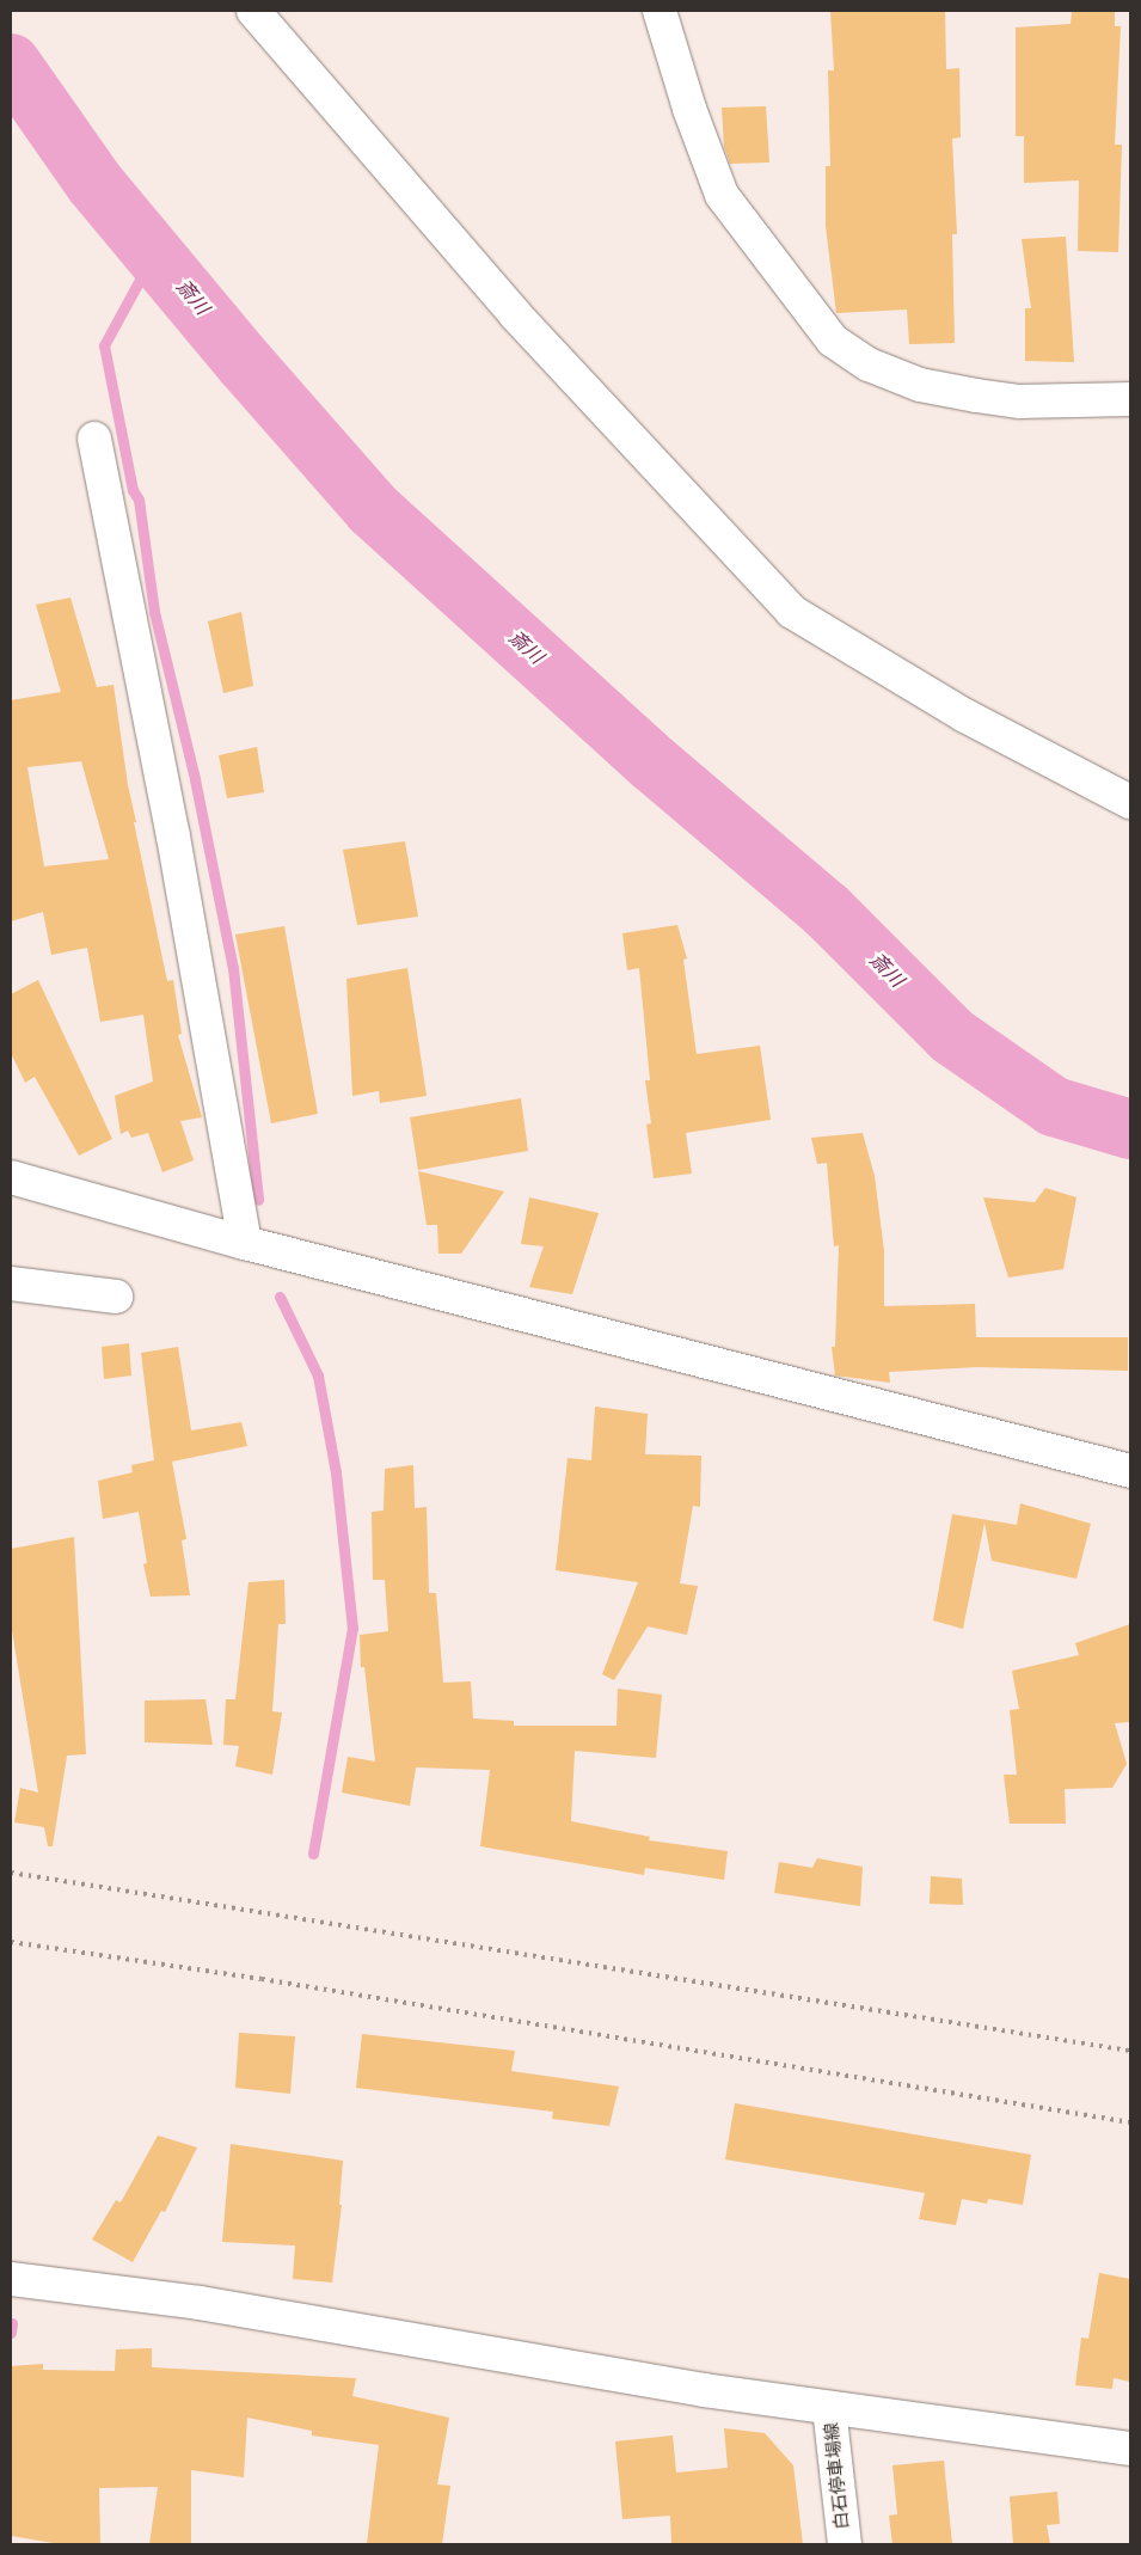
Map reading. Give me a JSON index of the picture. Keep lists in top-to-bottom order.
{
  "streets": {
    "street": ["白石停車場線"]
  },
  "water": ["斎川"]
}
